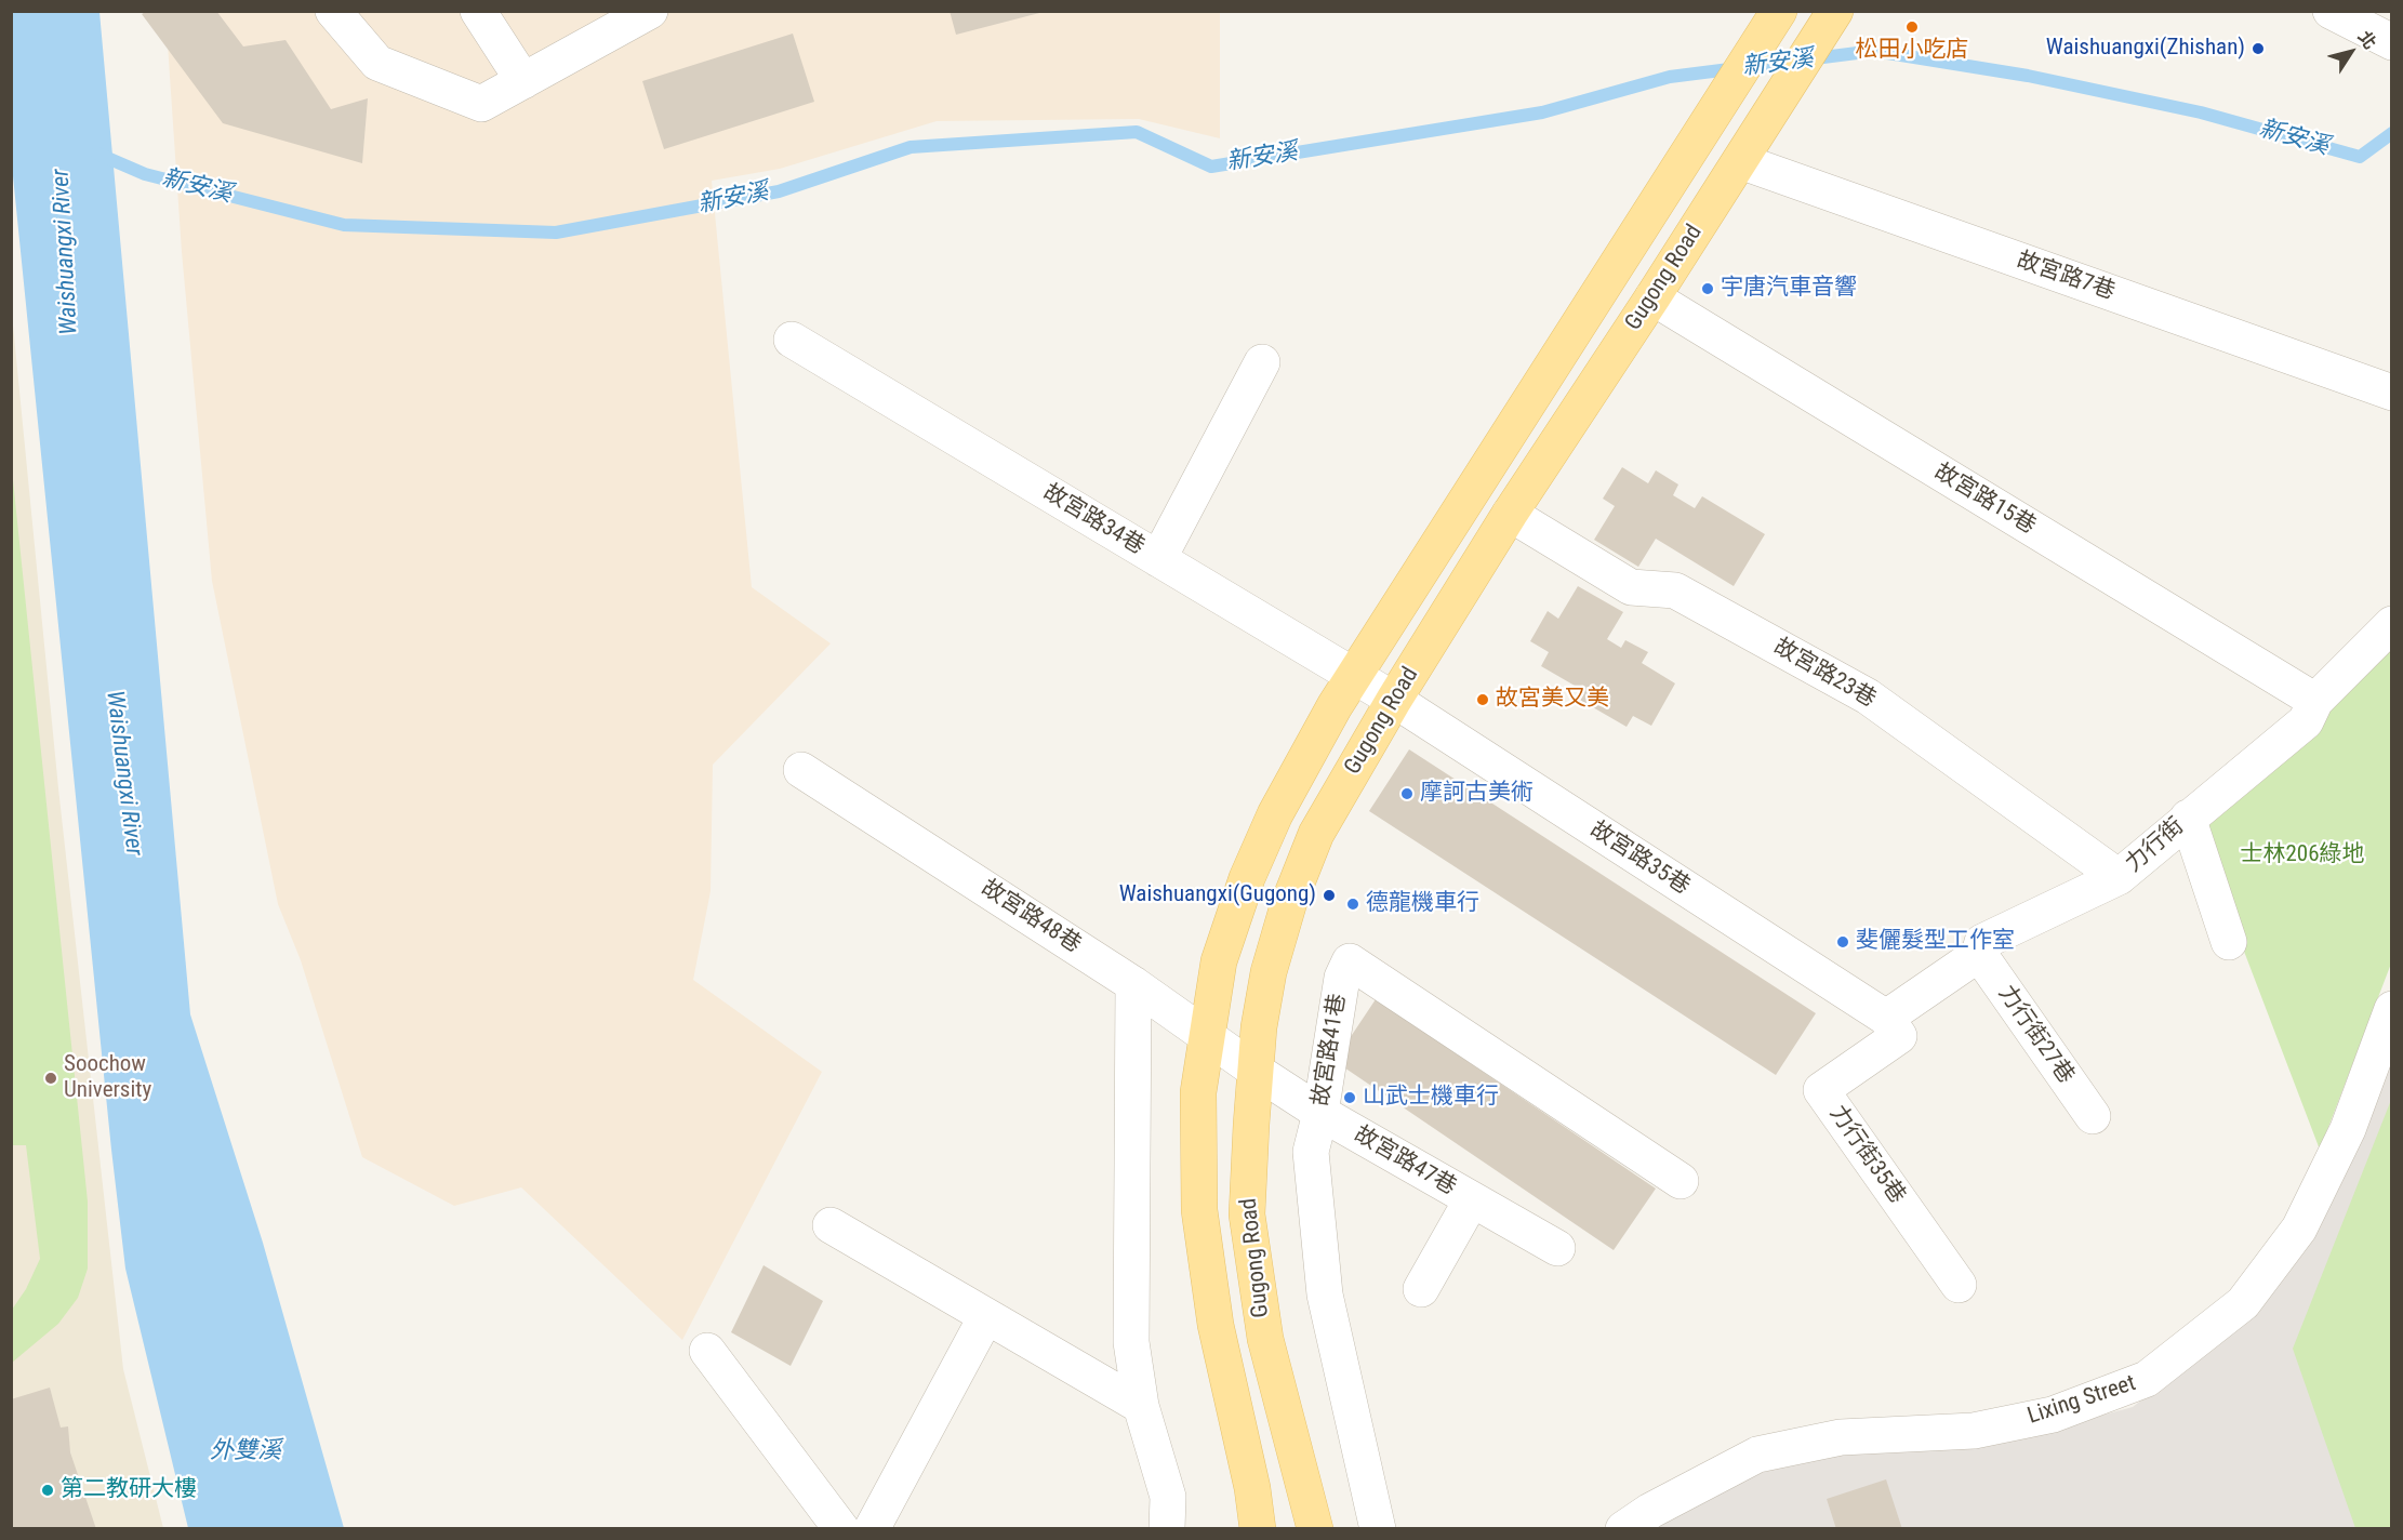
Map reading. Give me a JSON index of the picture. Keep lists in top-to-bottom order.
{
  "streets": {
    "main road": ["Gugong Road"],
    "street": [
      "故宮路7巷",
      "故宮路15巷",
      "故宮路34巷",
      "故宮路23巷",
      "力行街",
      "故宮路35巷",
      "故宮路48巷",
      "力行街27巷",
      "故宮路41巷",
      "力行街35巷",
      "故宮路47巷",
      "Lixing Street"
    ]
  },
  "crossings": [
    ["故宮路7巷", "Gugong Road"],
    ["Gugong Road", "故宮路15巷"],
    ["Gugong Road", "故宮路34巷"],
    ["Gugong Road", "故宮路23巷"],
    ["Gugong Road", "故宮路35巷"],
    ["Gugong Road", "故宮路48巷"],
    ["Gugong Road", "故宮路47巷"],
    ["故宮路15巷", "力行街"],
    ["故宮路34巷", "故宮路35巷"],
    ["故宮路23巷", "力行街"],
    ["力行街", "故宮路35巷"],
    ["力行街", "力行街27巷"],
    ["力行街", "力行街35巷"],
    ["故宮路35巷", "力行街35巷"],
    ["故宮路48巷", "故宮路47巷"],
    ["故宮路41巷", "故宮路47巷"]
  ],
  "water": ["新安溪", "Waishuangxi River", "外雙溪"],
  "parks": ["士林206綠地"],
  "places": [
    "松田小吃店",
    "Waishuangxi(Zhishan)",
    "宇唐汽車音響",
    "故宮美又美",
    "摩訶古美術",
    "Waishuangxi(Gugong)",
    "德龍機車行",
    "斐儷髮型工作室",
    "Soochow University",
    "山武士機車行",
    "第二教研大樓"
  ],
  "north": "top right"
}
